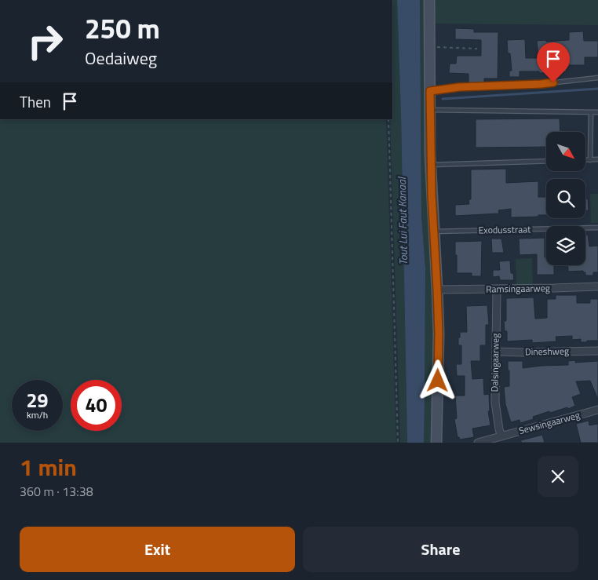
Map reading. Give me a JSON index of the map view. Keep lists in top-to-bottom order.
{
  "streets": {
    "street": [
      "Ramsingaarweg",
      "Dineshweg",
      "Dalsingaarweg",
      "Sewsingaarweg"
    ],
    "lane": ["Exodusstraat"]
  },
  "crossings": [
    ["Ramsingaarweg", "Dalsingaarweg"],
    ["Dineshweg", "Dalsingaarweg"],
    ["Dalsingaarweg", "Sewsingaarweg"]
  ],
  "water": ["Tout Lui Faut Kanaal"],
  "north": "bottom right",
  "page": {
    "turn": ["250 m", "Oedaiweg"],
    "then": "Then",
    "speed": "29 km/h",
    "limit": "40",
    "heading": ["1 min", "360 m · 13:38"],
    "buttons": ["Exit", "Share"]
  }
}
